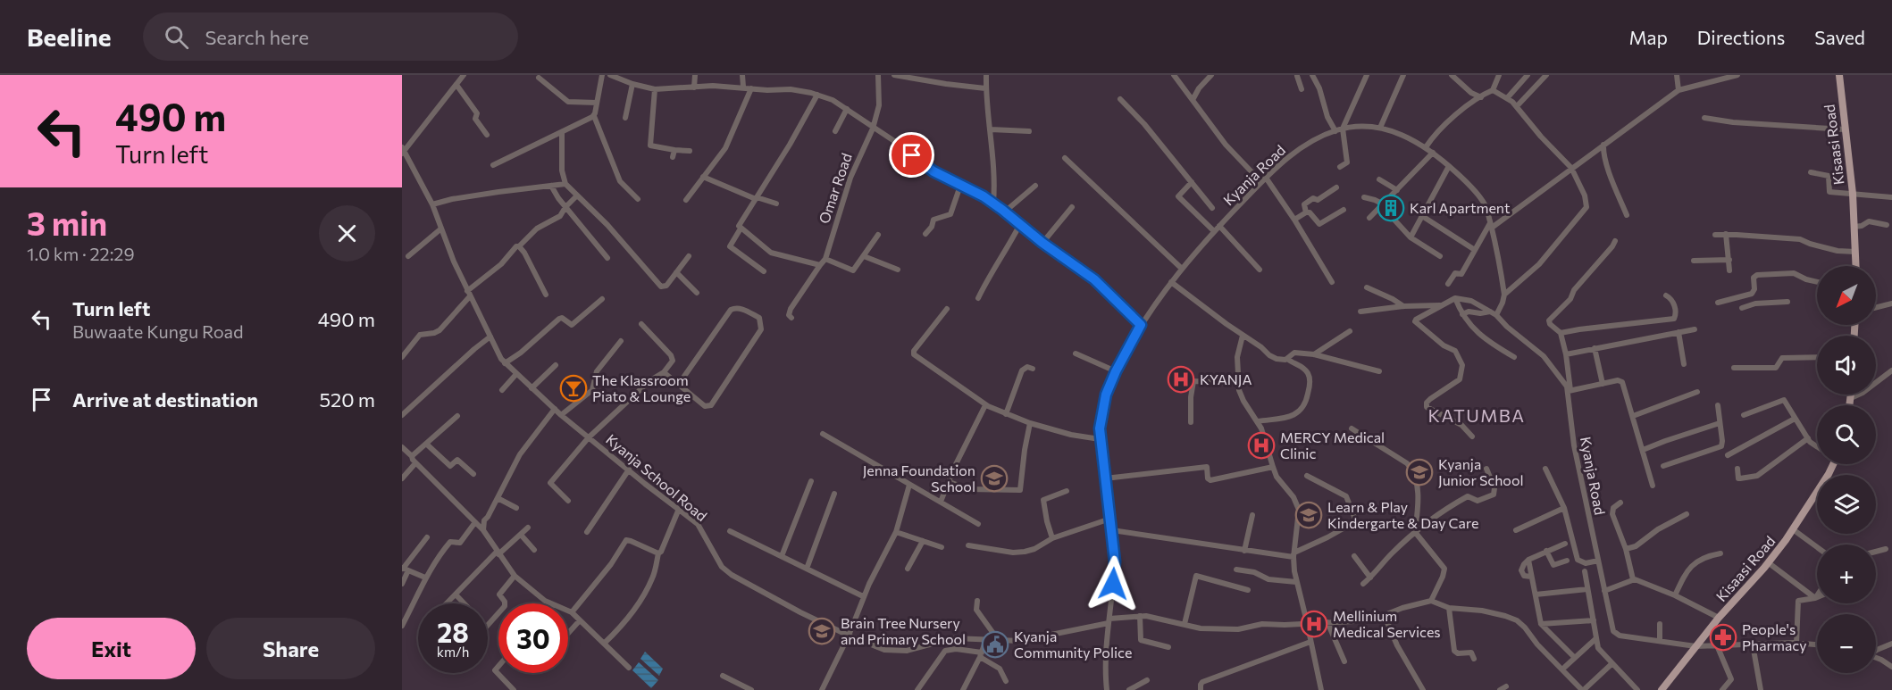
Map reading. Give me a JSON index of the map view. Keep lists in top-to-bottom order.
{
  "streets": {
    "main road": ["Kisaasi Road"],
    "street": ["Kyanja Road", "Omar Road", "Kyanja School Road"]
  },
  "crossings": [
    ["Kisaasi Road", "Kyanja Road"],
    ["Kyanja Road", "Kyanja School Road"]
  ],
  "districts": ["KATUMBA"],
  "places": {
    "building": ["Karl Apartment"],
    "hospital": ["KYANJA", "MERCY Medical Clinic", "Mellinium Medical Services"],
    "bar": ["The Klassroom Piato & Lounge"],
    "school or university": [
      "Kyanja Junior School",
      "Jenna Foundation School",
      "Learn & Play Kindergarte & Day Care",
      "Brain Tree Nursery and Primary School"
    ],
    "pharmacy": ["People's Pharmacy"],
    "public building": ["Kyanja Community Police"]
  },
  "north": "bottom left",
  "page": {
    "header": "Beeline",
    "search": "Search here",
    "nav": ["Map", "Directions", "Saved"],
    "turn": ["490 m", "Turn left"],
    "heading": ["3 min", "1.0 km · 22:29"],
    "map_buttons": ["+", "−"],
    "list": [
      {
        "name": "Turn left",
        "note": "Buwaate Kungu Road",
        "value": "490 m"
      },
      {
        "name": "Arrive at destination",
        "value": "520 m"
      }
    ],
    "speed": "28 km/h",
    "limit": "30",
    "buttons": ["Exit", "Share"]
  }
}
